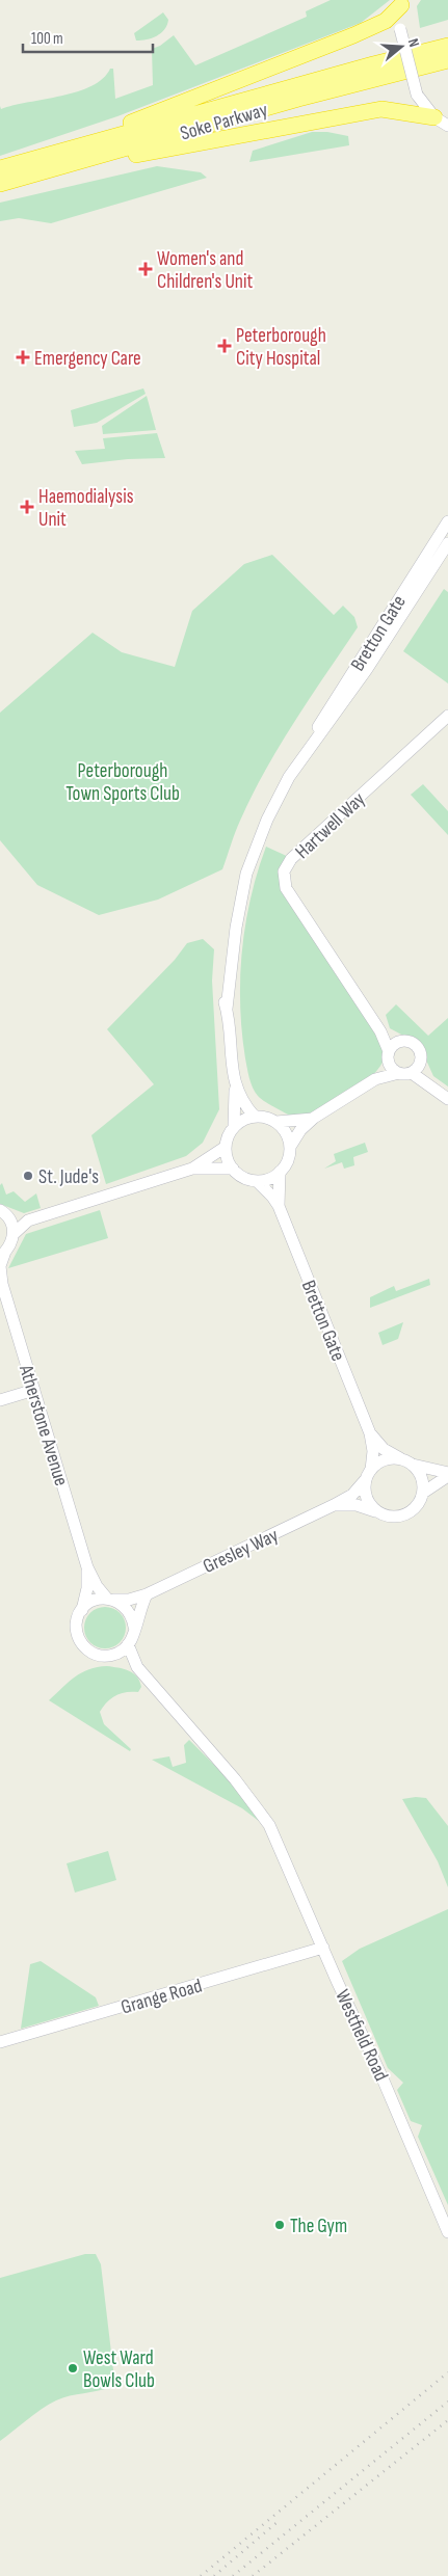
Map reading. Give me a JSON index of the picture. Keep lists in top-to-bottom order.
{
  "streets": {
    "highway": ["Soke Parkway"],
    "street": [
      "Bretton Gate",
      "Hartwell Way",
      "Atherstone Avenue",
      "Gresley Way",
      "Grange Road",
      "Westfield Road"
    ]
  },
  "crossings": [
    ["Bretton Gate", "Gresley Way"],
    ["Atherstone Avenue", "Gresley Way"],
    ["Grange Road", "Westfield Road"]
  ],
  "parks": ["Peterborough Town Sports Club"],
  "places": {
    "health": [
      "Women's and Children's Unit",
      "Peterborough City Hospital",
      "Emergency Care",
      "Haemodialysis Unit"
    ],
    "other": ["St. Jude's", "The Gym", "West Ward Bowls Club"]
  },
  "scale_bar": "100 m",
  "north": "right"
}
